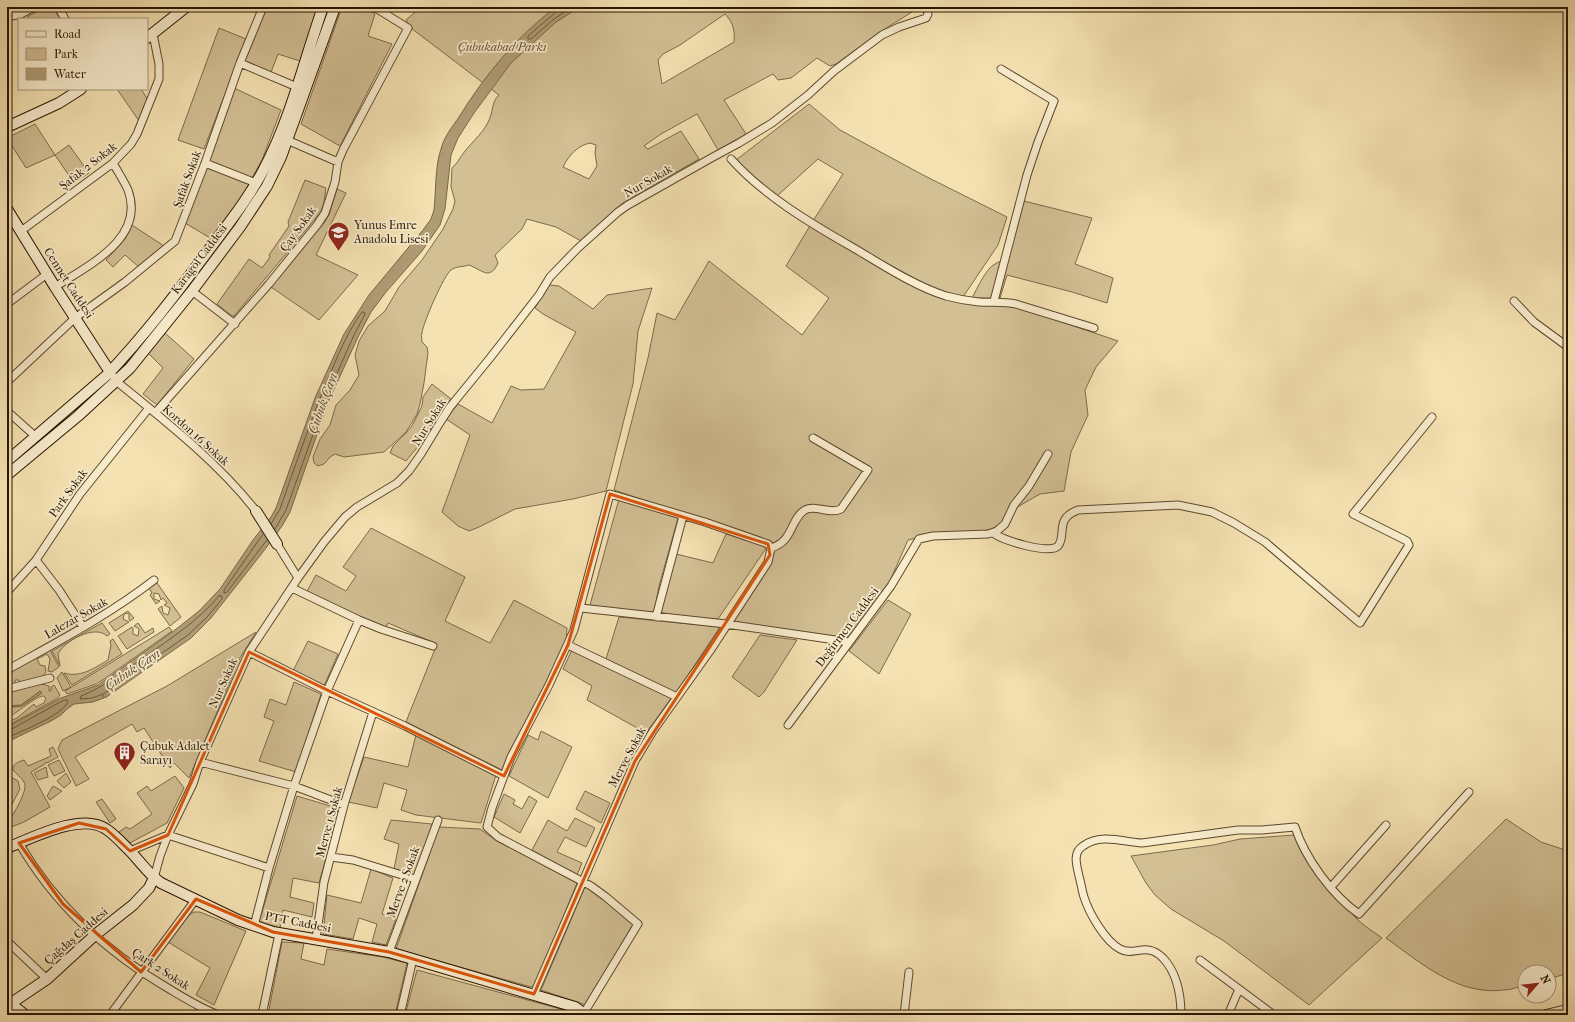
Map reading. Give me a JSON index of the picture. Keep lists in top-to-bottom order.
{
  "streets": {
    "street": [
      "Şafak 2 Sokak",
      "Şafak Sokak",
      "Nur Sokak",
      "Çay Sokak",
      "Karagöl Caddesi",
      "Cennet Caddesi",
      "Kordon 16 Sokak",
      "Park Sokak",
      "Lalezar Sokak",
      "Değirmen Caddesi",
      "Merve Sokak",
      "Merve 1 Sokak",
      "Merve 2 Sokak",
      "PTT Caddesi",
      "Çağdaş Caddesi",
      "Çark 2 Sokak"
    ]
  },
  "crossings": [
    ["Şafak 2 Sokak", "Cennet Caddesi"],
    ["Şafak Sokak", "Cennet Caddesi"],
    ["Nur Sokak", "PTT Caddesi"],
    ["Nur Sokak", "Çağdaş Caddesi"],
    ["Çay Sokak", "Kordon 16 Sokak"],
    ["Karagöl Caddesi", "Kordon 16 Sokak"],
    ["Cennet Caddesi", "Kordon 16 Sokak"],
    ["Kordon 16 Sokak", "Park Sokak"],
    ["Merve Sokak", "PTT Caddesi"],
    ["Merve 1 Sokak", "PTT Caddesi"],
    ["Merve 2 Sokak", "PTT Caddesi"],
    ["PTT Caddesi", "Çağdaş Caddesi"],
    ["PTT Caddesi", "Çark 2 Sokak"],
    ["Çağdaş Caddesi", "Çark 2 Sokak"]
  ],
  "water": ["Çubuk Çayı"],
  "parks": ["Çubukabad Parkı"],
  "places": {
    "school or university": ["Yunus Emre Anadolu Lisesi"],
    "building": ["Çubuk Adalet Sarayı"]
  },
  "legend": ["Road", "Park", "Water"],
  "north": "top right"
}
